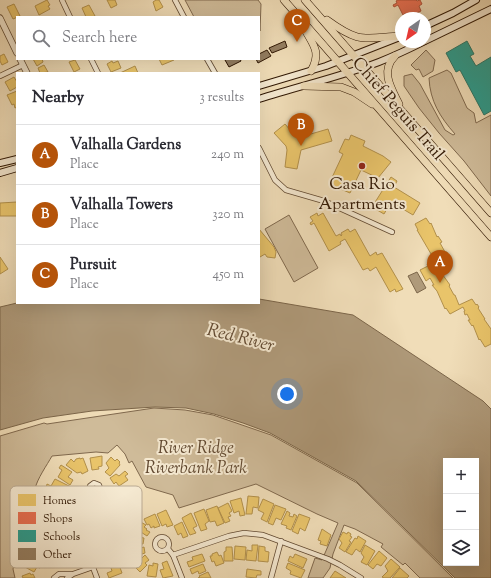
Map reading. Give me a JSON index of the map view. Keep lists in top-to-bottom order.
{
  "streets": {
    "main road": ["Chief Peguis Trail"]
  },
  "water": ["Red River"],
  "parks": ["River Ridge Riverbank Park"],
  "places": ["Casa Rio Apartments"],
  "legend": [
    "Homes",
    "Shops",
    "Schools",
    "Other"
  ],
  "north": "bottom left",
  "page": {
    "pins": ["C", "B", "A"],
    "search": "Search here",
    "heading": ["Nearby", "3 results"],
    "list": [
      {
        "mark": "A",
        "name": "Valhalla Gardens",
        "note": "Place",
        "value": "240 m"
      },
      {
        "mark": "B",
        "name": "Valhalla Towers",
        "note": "Place",
        "value": "320 m"
      },
      {
        "mark": "C",
        "name": "Pursuit",
        "note": "Place",
        "value": "450 m"
      }
    ],
    "map_buttons": ["+", "−"]
  }
}
